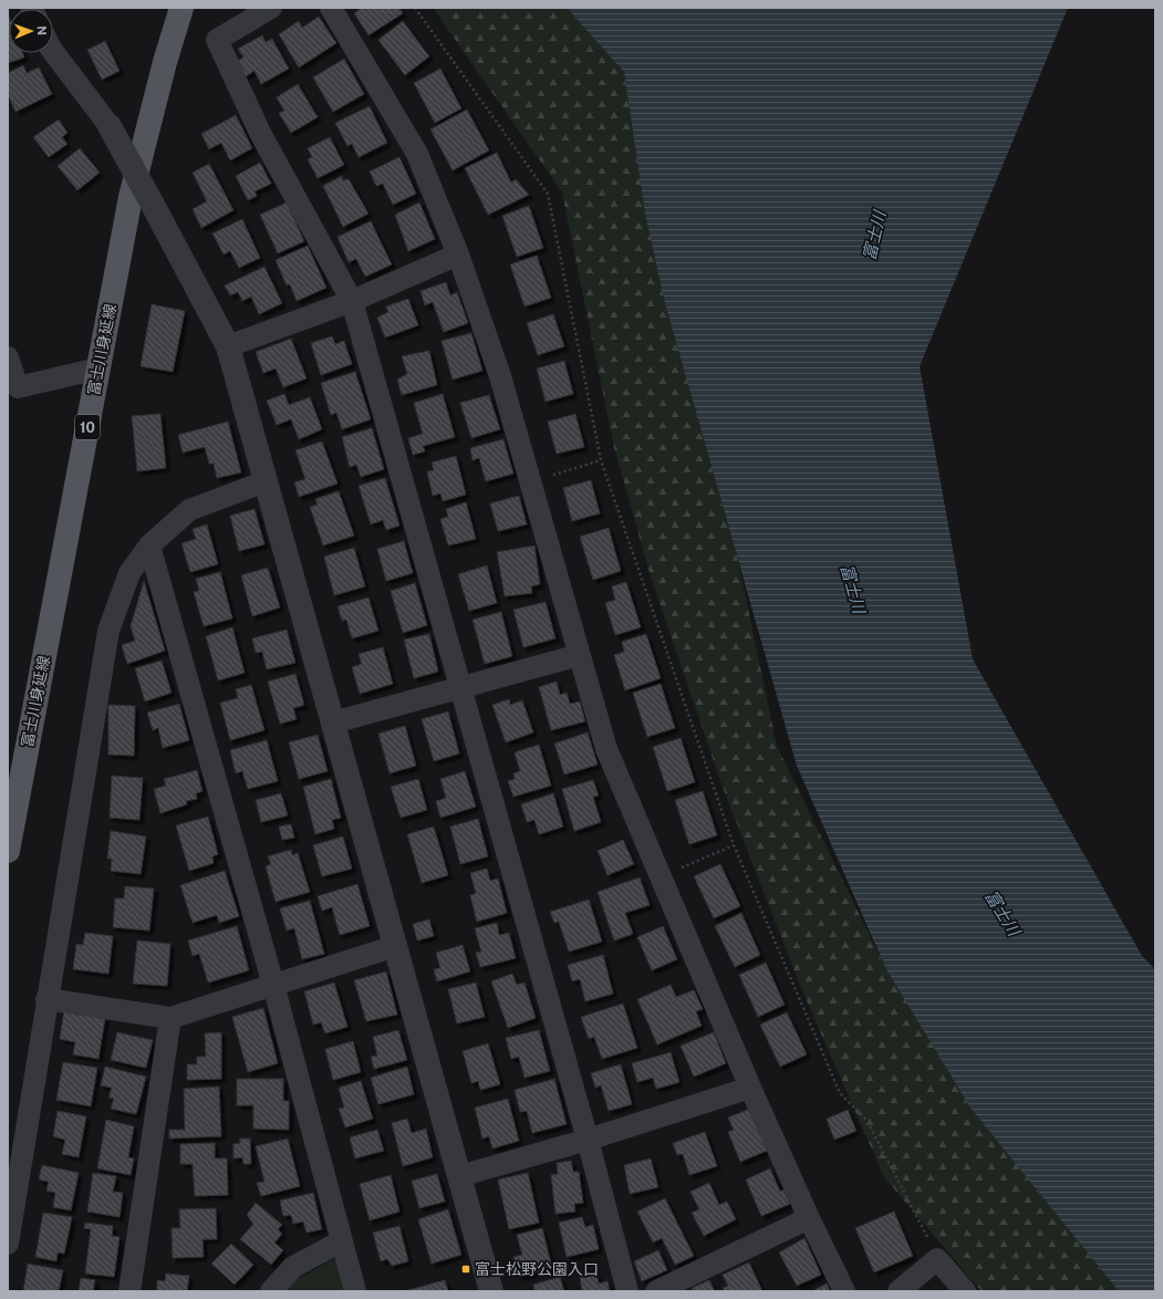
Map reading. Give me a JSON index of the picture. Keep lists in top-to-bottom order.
{
  "streets": {
    "main road": ["富士川身延線", "10"]
  },
  "water": ["富士川"],
  "places": {
    "transit": ["富士松野公園入口"]
  },
  "north": "right"
}
